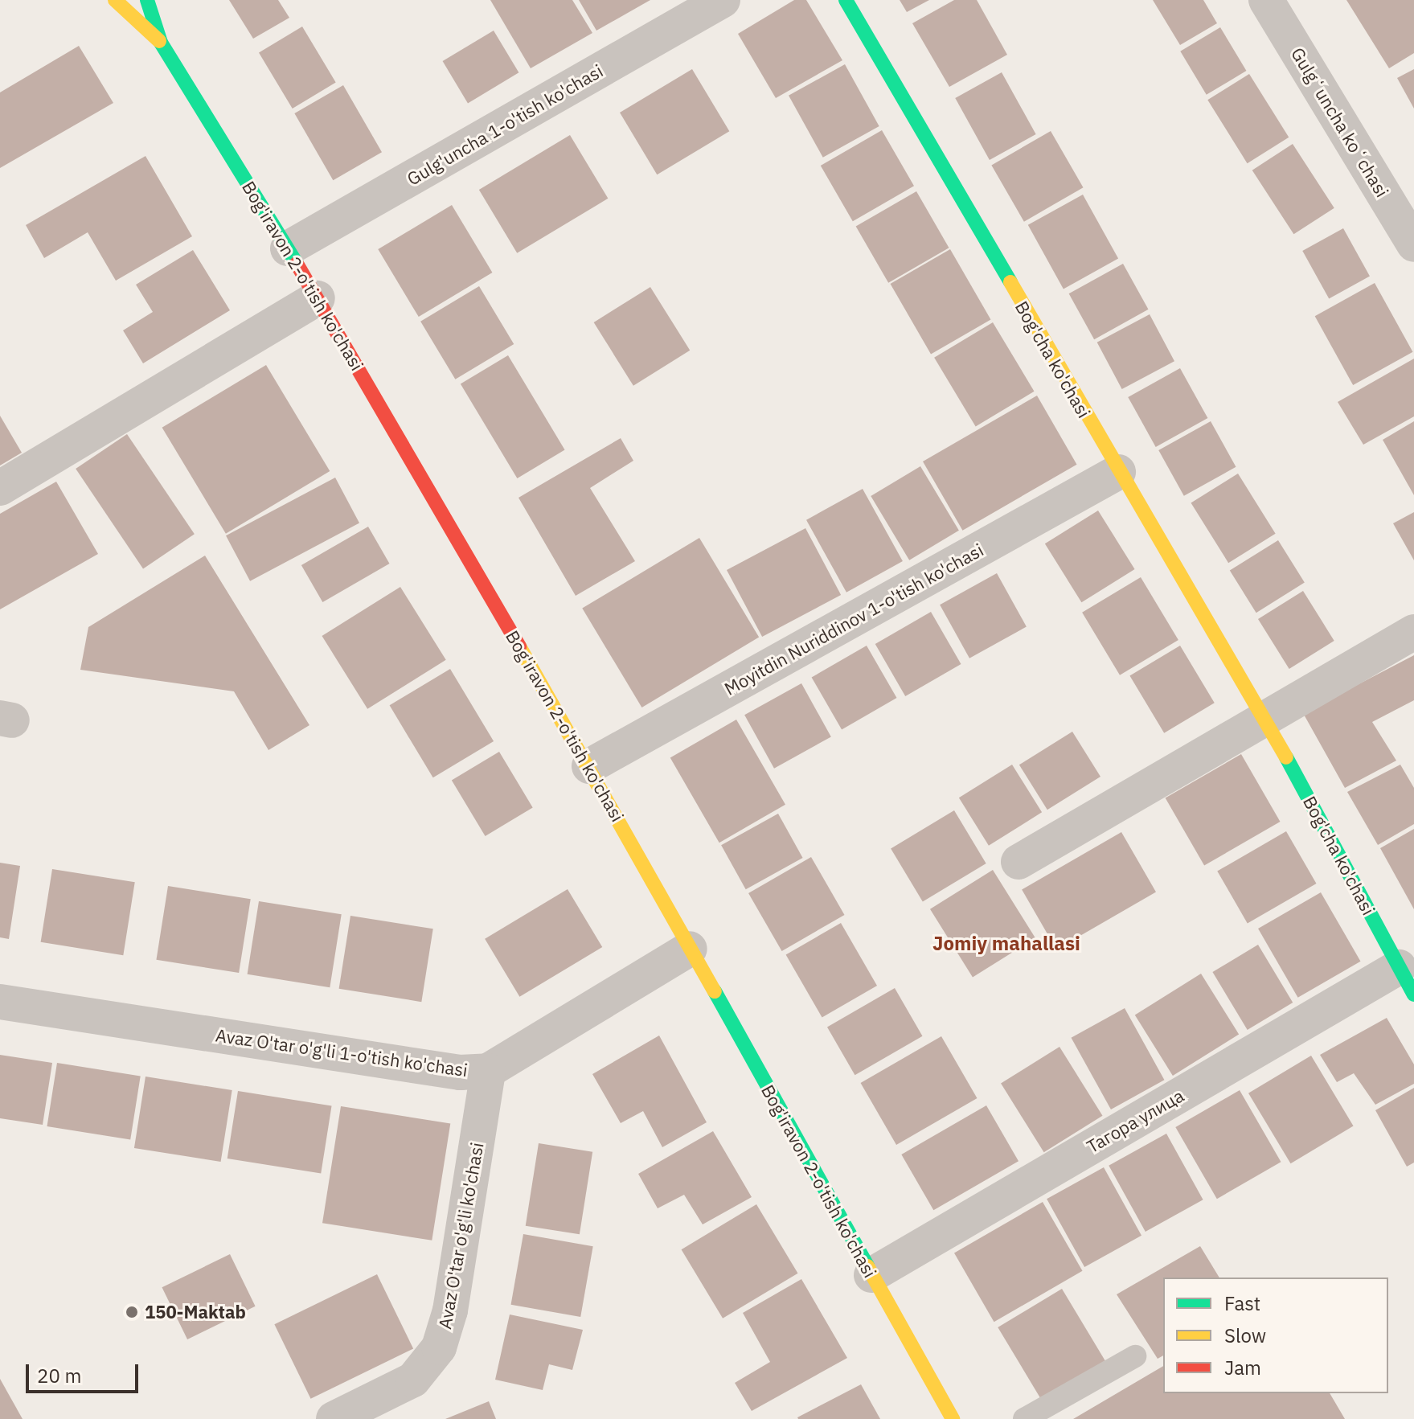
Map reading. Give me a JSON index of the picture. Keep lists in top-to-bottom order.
{
  "streets": {
    "street": [
      "Gulgʻuncha koʻchasi",
      "Gulg'uncha 1-o'tish ko'chasi",
      "Bog'iravon 2-o'tish ko'chasi",
      "Bog'cha ko'chasi",
      "Moyitdin Nuriddinov 1-o'tish ko'chasi",
      "Avaz O'tar o'g'li 1-o'tish ko'chasi",
      "Тагора улица",
      "Avaz O'tar o'g'li ko'chasi"
    ]
  },
  "crossings": [
    ["Gulg'uncha 1-o'tish ko'chasi", "Bog'iravon 2-o'tish ko'chasi"],
    ["Bog'iravon 2-o'tish ko'chasi", "Moyitdin Nuriddinov 1-o'tish ko'chasi"],
    ["Bog'iravon 2-o'tish ko'chasi", "Avaz O'tar o'g'li 1-o'tish ko'chasi"],
    ["Bog'iravon 2-o'tish ko'chasi", "Тагора улица"],
    ["Bog'cha ko'chasi", "Moyitdin Nuriddinov 1-o'tish ko'chasi"],
    ["Bog'cha ko'chasi", "Тагора улица"],
    ["Avaz O'tar o'g'li 1-o'tish ko'chasi", "Avaz O'tar o'g'li ko'chasi"]
  ],
  "districts": ["Jomiy mahallasi"],
  "places": ["150-Maktab"],
  "legend": ["Fast", "Slow", "Jam"],
  "scale_bar": "20 m"
}
